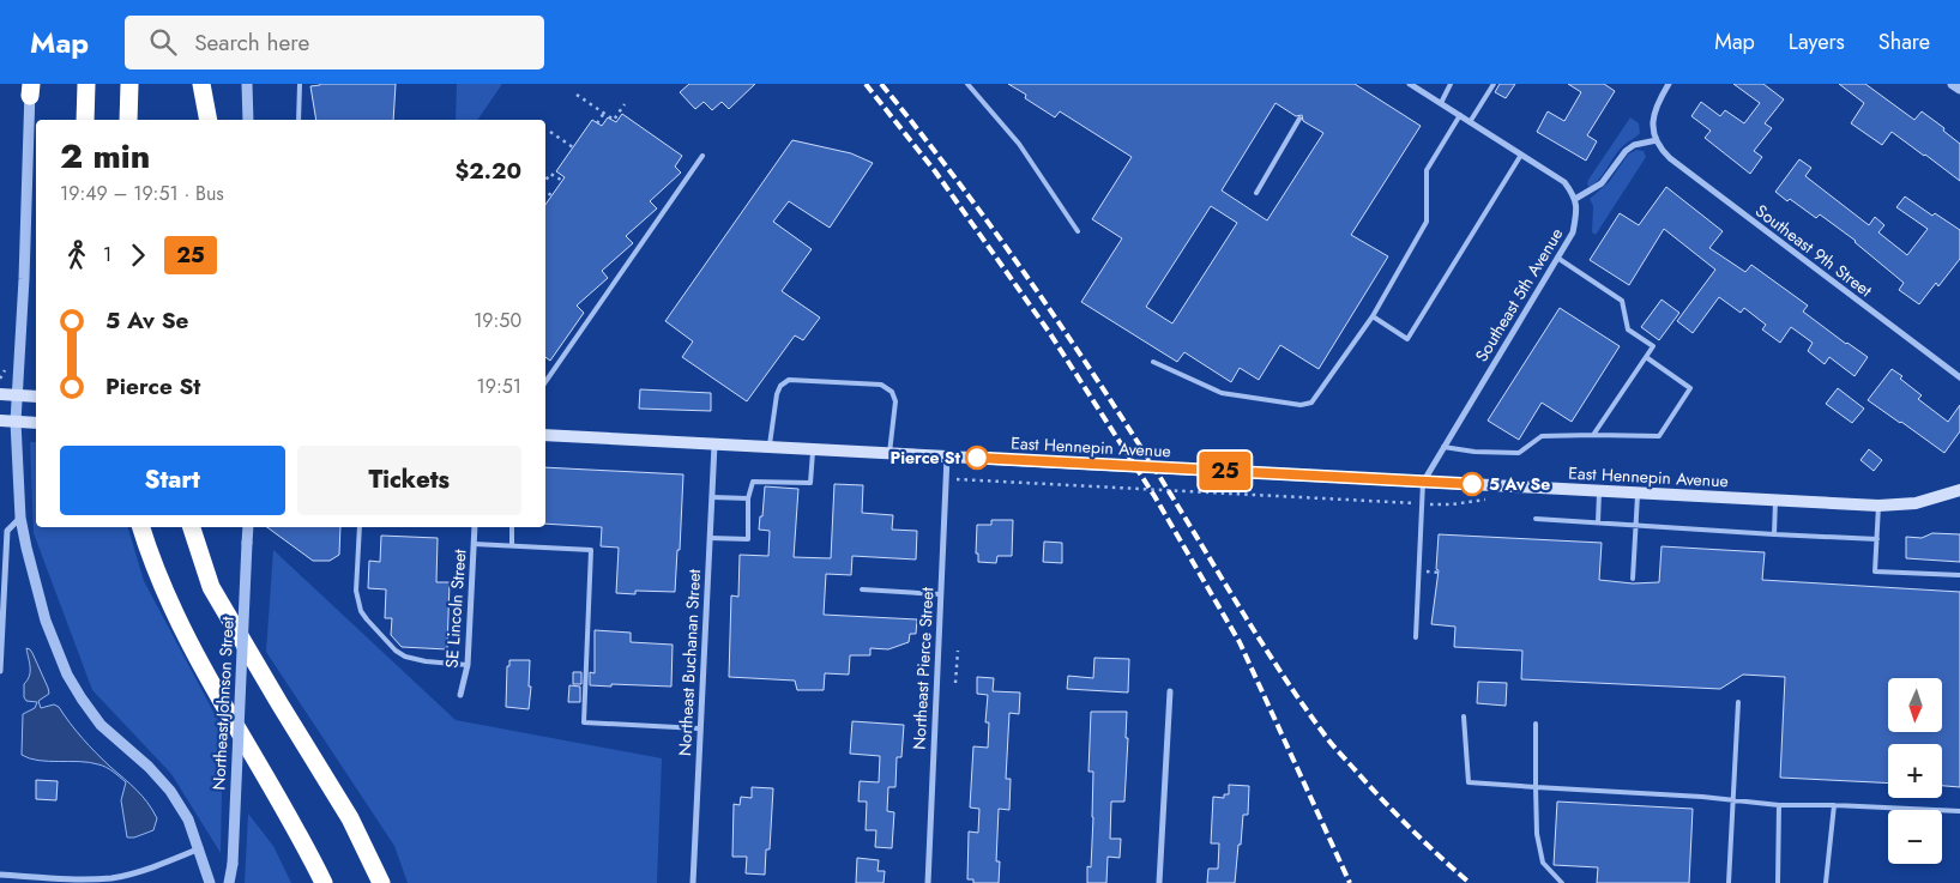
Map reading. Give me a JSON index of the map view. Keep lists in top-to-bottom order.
{
  "streets": {
    "main road": ["East Hennepin Avenue"],
    "street": [
      "Southeast 9th Street",
      "Southeast 5th Avenue",
      "SE Lincoln Street",
      "Northeast Buchanan Street",
      "Northeast Pierce Street",
      "Northeast Johnson Street"
    ]
  },
  "crossings": [
    ["Southeast 5th Avenue", "East Hennepin Avenue"],
    ["East Hennepin Avenue", "Northeast Buchanan Street"],
    ["East Hennepin Avenue", "Northeast Pierce Street"]
  ],
  "places": ["Pierce St", "5 Av Se"],
  "lines": ["bus line 25"],
  "north": "bottom",
  "page": {
    "header": "Map",
    "search": "Search here",
    "nav": ["Map", "Layers", "Share"],
    "on_map": "25",
    "heading": ["2 min", "19:49 – 19:51 · Bus", "$2.20"],
    "legs": ["1", "25"],
    "list": [
      {
        "name": "5 Av Se",
        "value": "19:50"
      },
      {
        "name": "Pierce St",
        "value": "19:51"
      }
    ],
    "buttons": ["Start", "Tickets"],
    "map_buttons": ["+", "−"]
  }
}
